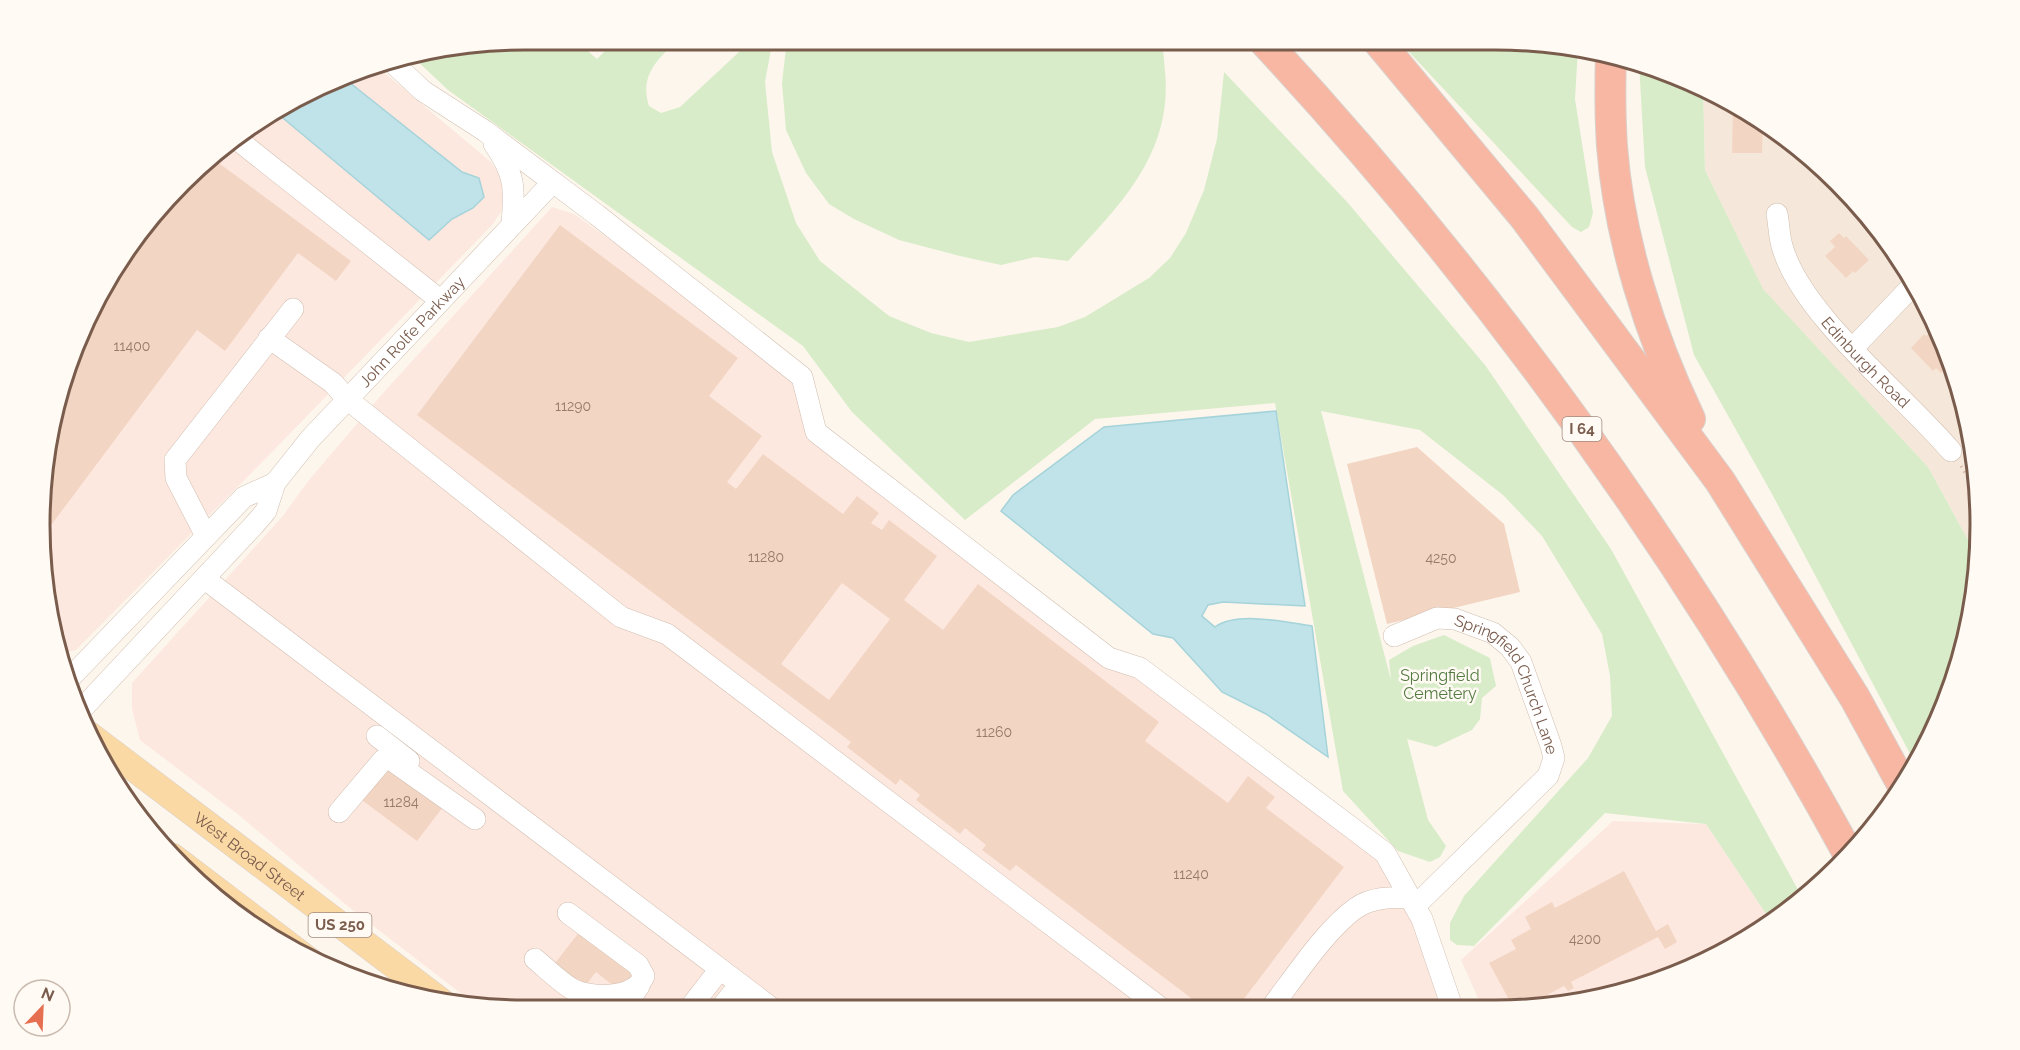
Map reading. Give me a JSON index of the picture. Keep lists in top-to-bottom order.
{
  "streets": {
    "highway": ["I 64"],
    "main road": ["West Broad Street", "US 250"],
    "street": ["John Rolfe Parkway", "Edinburgh Road", "Springfield Church Lane"]
  },
  "parks": ["Springfield Cemetery"],
  "house_numbers": [
    "11400",
    "11290",
    "11280",
    "4250",
    "11260",
    "11284",
    "11240",
    "4200"
  ],
  "north": "top right"
}
